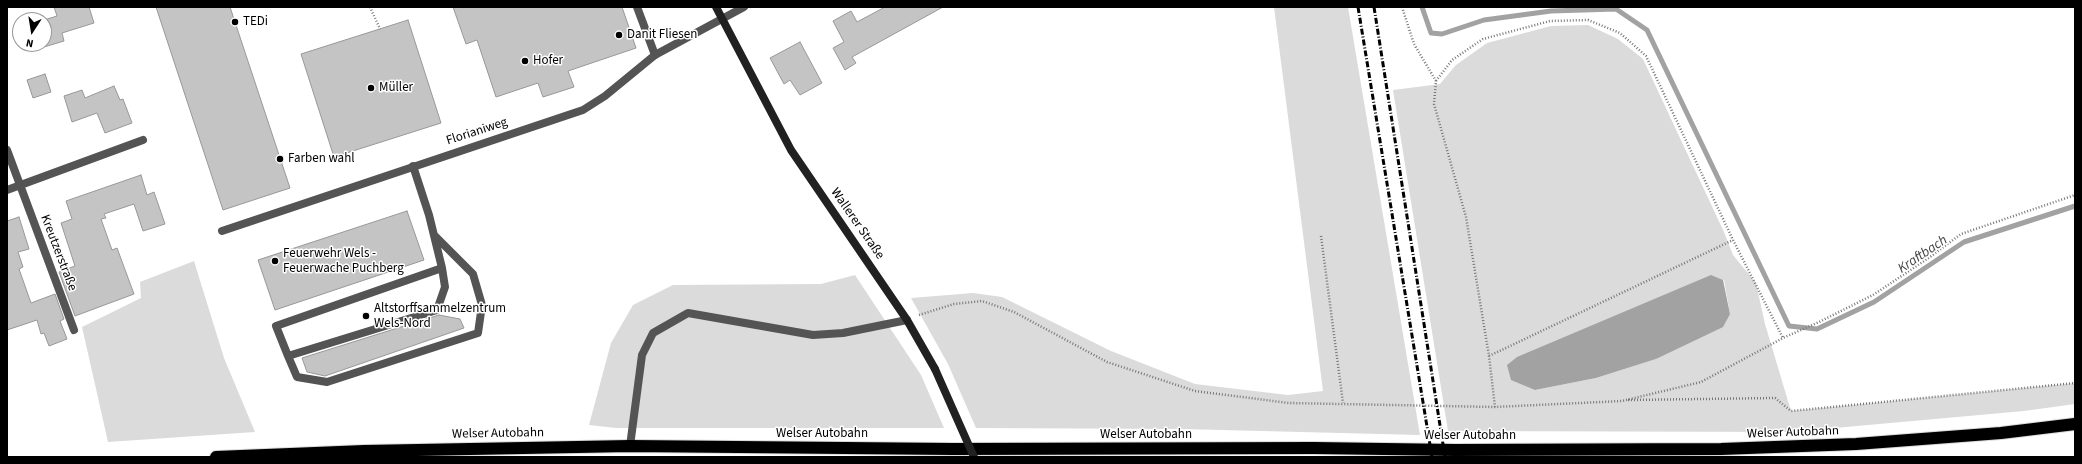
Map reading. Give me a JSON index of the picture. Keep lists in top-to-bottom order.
{
  "streets": {
    "highway": ["Welser Autobahn"],
    "street": ["Florianiweg", "Wallerer Straße", "Kreutzerstraße"]
  },
  "crossings": [
    ["Florianiweg", "Wallerer Straße"]
  ],
  "water": ["Kraftbach"],
  "places": [
    "TEDi",
    "Danit Fliesen",
    "Hofer",
    "Müller",
    "Farben wahl",
    "Feuerwehr Wels - Feuerwache Puchberg",
    "Altstorffsammelzentrum Wels-Nord"
  ],
  "north": "bottom"
}
